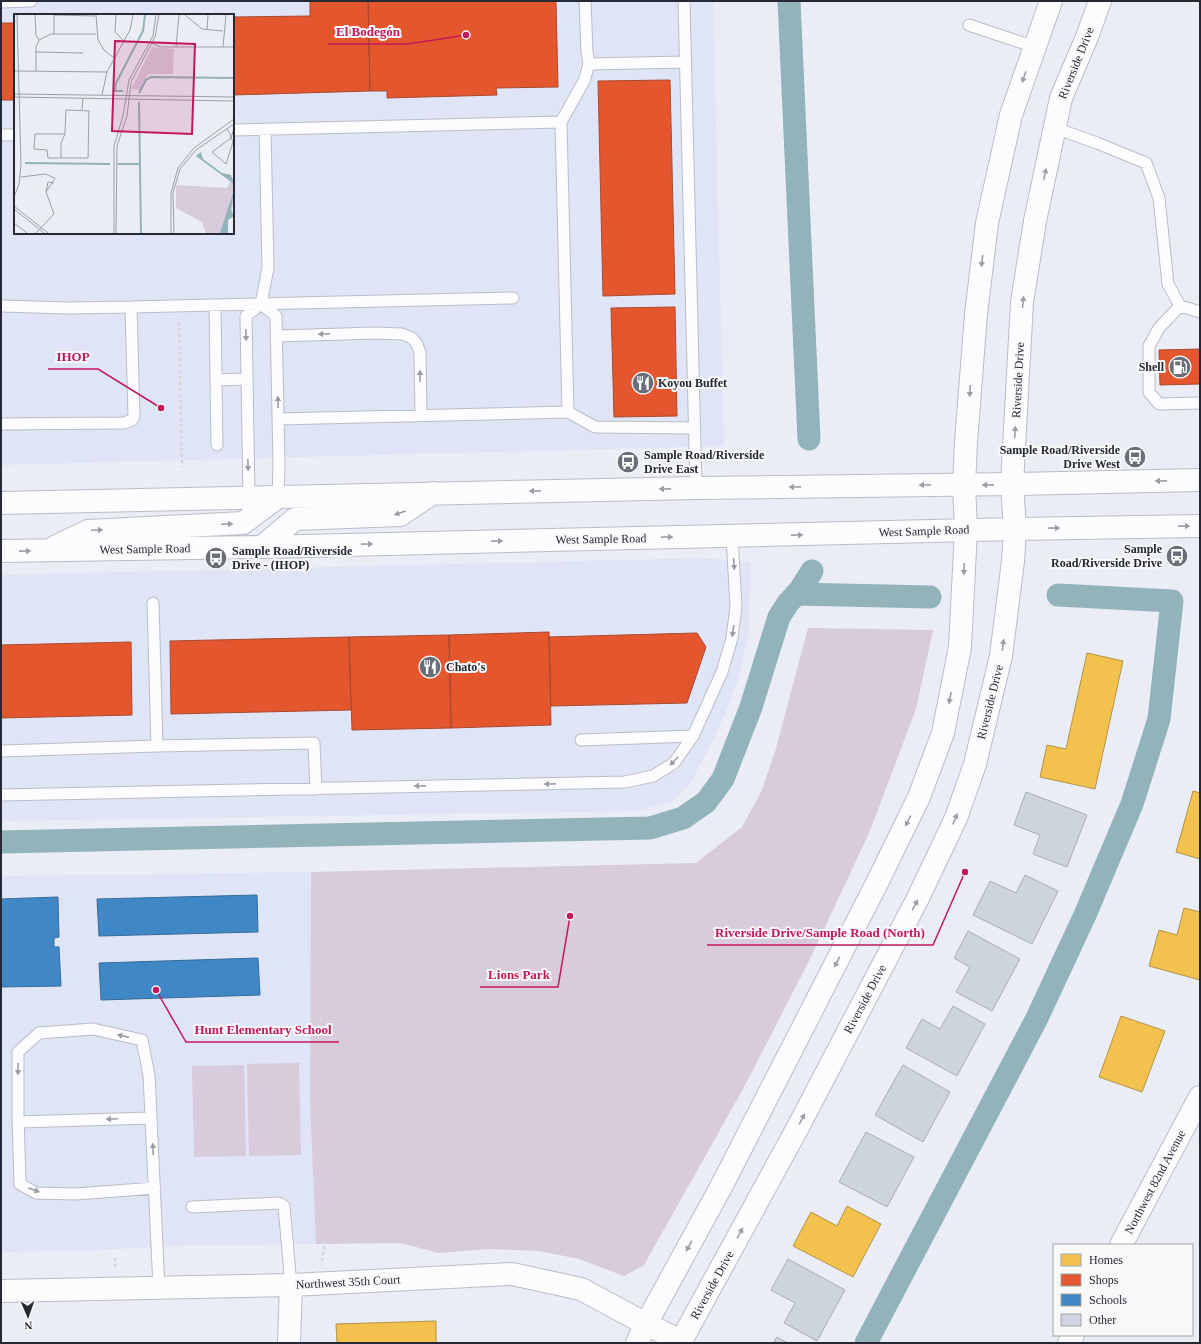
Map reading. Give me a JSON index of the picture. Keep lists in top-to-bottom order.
{
  "streets": {
    "street": [
      "Riverside Drive",
      "West Sample Road",
      "Northwest 82nd Avenue",
      "Northwest 35th Court"
    ]
  },
  "crossings": [
    ["Riverside Drive", "West Sample Road"],
    ["Riverside Drive", "Northwest 35th Court"]
  ],
  "places": {
    "other": [
      "El Bodegón",
      "IHOP",
      "Riverside Drive/Sample Road (North)",
      "Lions Park",
      "Hunt Elementary School"
    ],
    "fuel station": ["Shell"],
    "restaurant": ["Koyou Buffet", "Chato's"],
    "bus stop": [
      "Sample Road/Riverside Drive West",
      "Sample Road/Riverside Drive East",
      "Sample Road/Riverside Drive",
      "Sample Road/Riverside Drive - (IHOP)"
    ]
  },
  "legend": [
    "Homes",
    "Shops",
    "Schools",
    "Other"
  ],
  "north": "bottom"
}
